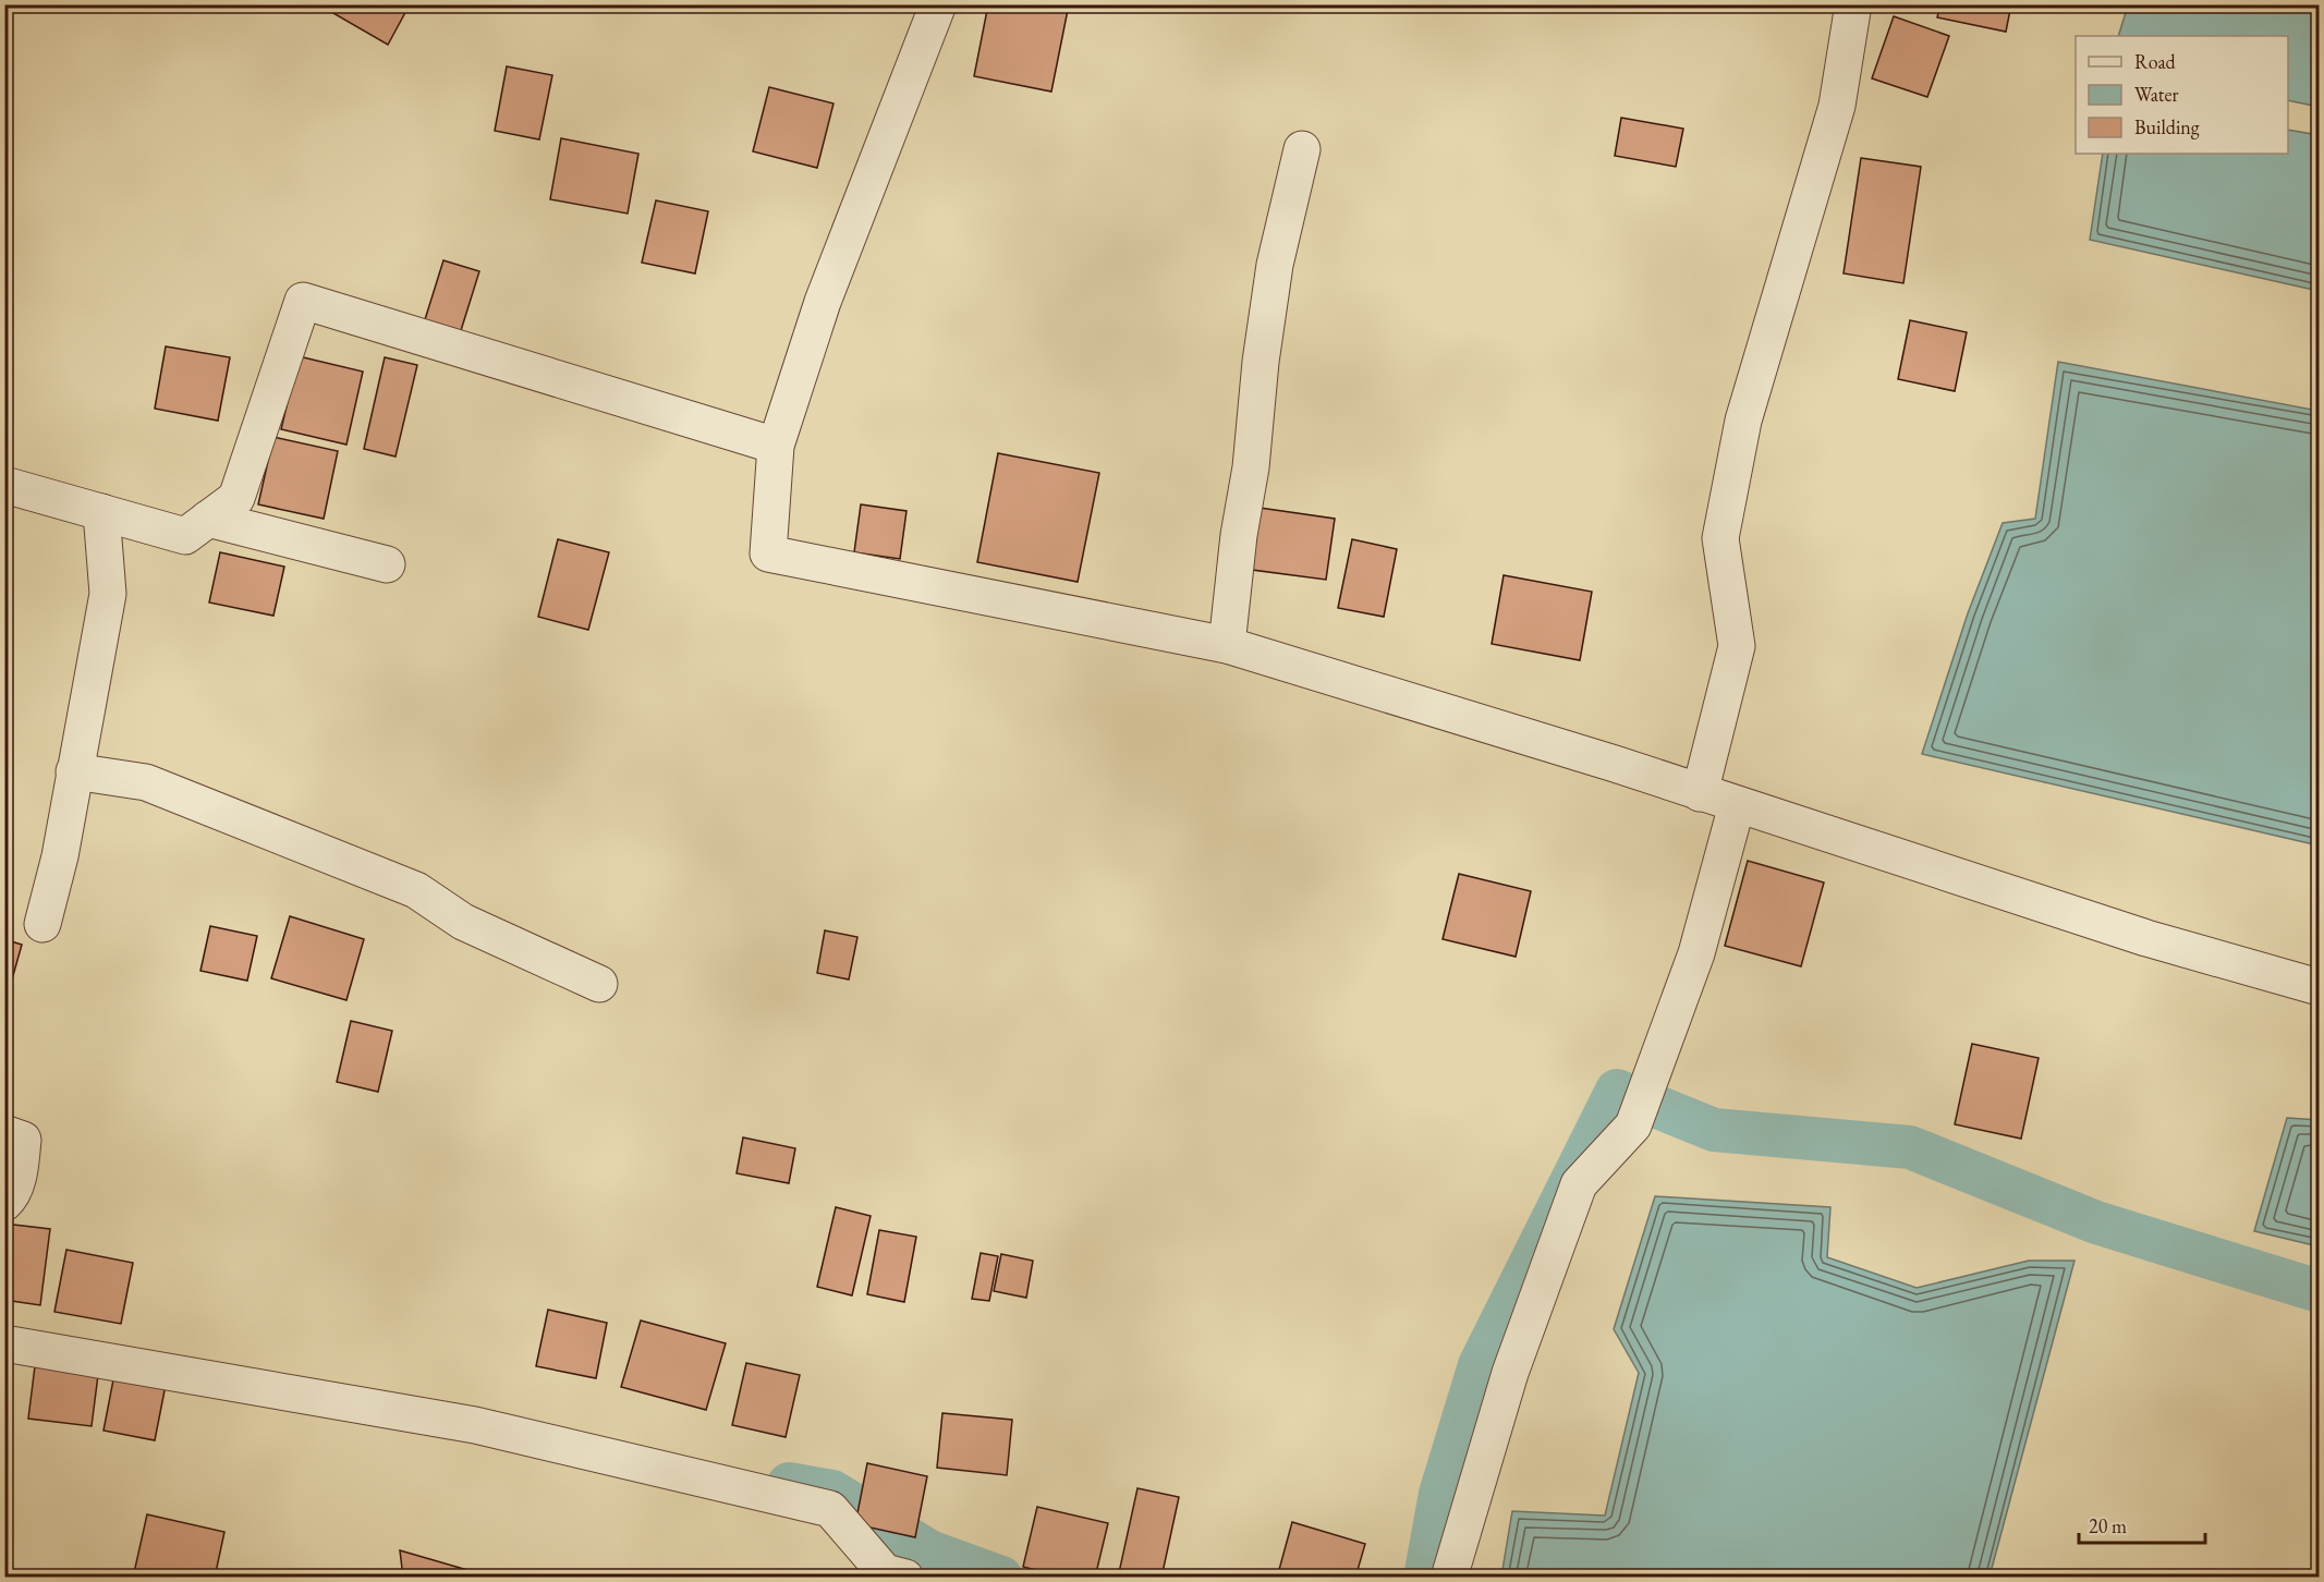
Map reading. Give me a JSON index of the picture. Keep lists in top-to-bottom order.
{
  "legend": ["Road", "Water", "Building"],
  "scale_bar": "20 m"
}
